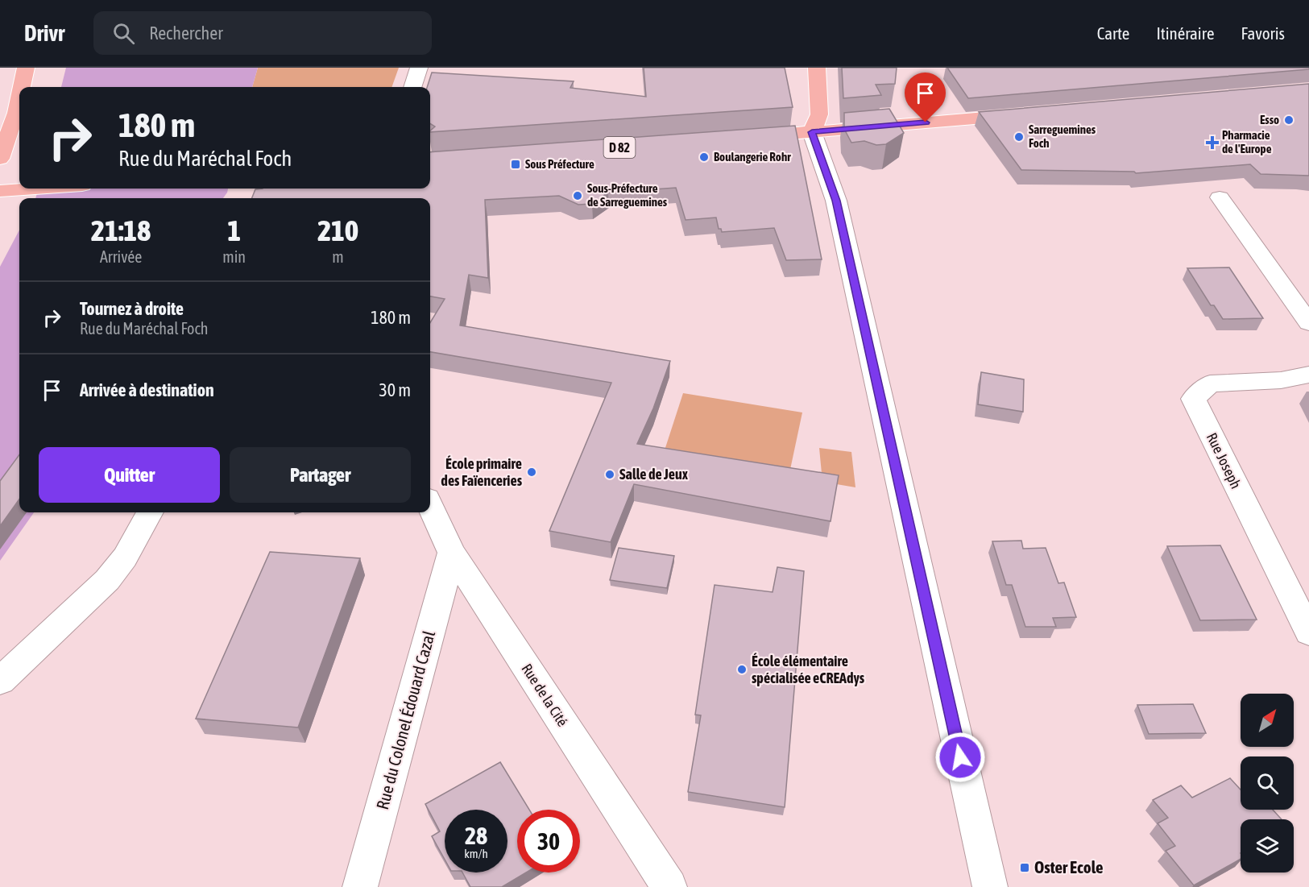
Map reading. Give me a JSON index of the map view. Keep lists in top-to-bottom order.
{
  "streets": {
    "street": ["Rue Joseph", "Rue de la Cité", "Rue du Colonel Édouard Cazal"]
  },
  "crossings": [
    ["Rue de la Cité", "Rue du Colonel Édouard Cazal"]
  ],
  "places": {
    "other": [
      "Esso",
      "Sarreguemines Foch",
      "Boulangerie Rohr",
      "Sous-Préfecture de Sarreguemines",
      "École primaire des Faïenceries",
      "Salle de Jeux",
      "École élémentaire spécialisée eCREAdys"
    ],
    "health": ["Pharmacie de l'Europe"],
    "transit": ["Sous Préfecture", "Oster Ecole"]
  },
  "north": "top right",
  "page": {
    "header": "Drivr",
    "search": "Rechercher",
    "nav": ["Carte", "Itinéraire", "Favoris"],
    "turn": ["180 m", "Rue du Maréchal Foch"],
    "eta": [
      "21:18",
      "Arrivée",
      "1",
      "min",
      "210",
      "m"
    ],
    "list": [
      {
        "name": "Tournez à droite",
        "note": "Rue du Maréchal Foch",
        "value": "180 m"
      },
      {
        "name": "Arrivée à destination",
        "value": "30 m"
      }
    ],
    "buttons": ["Quitter", "Partager"],
    "speed": "28 km/h",
    "limit": "30"
  }
}
